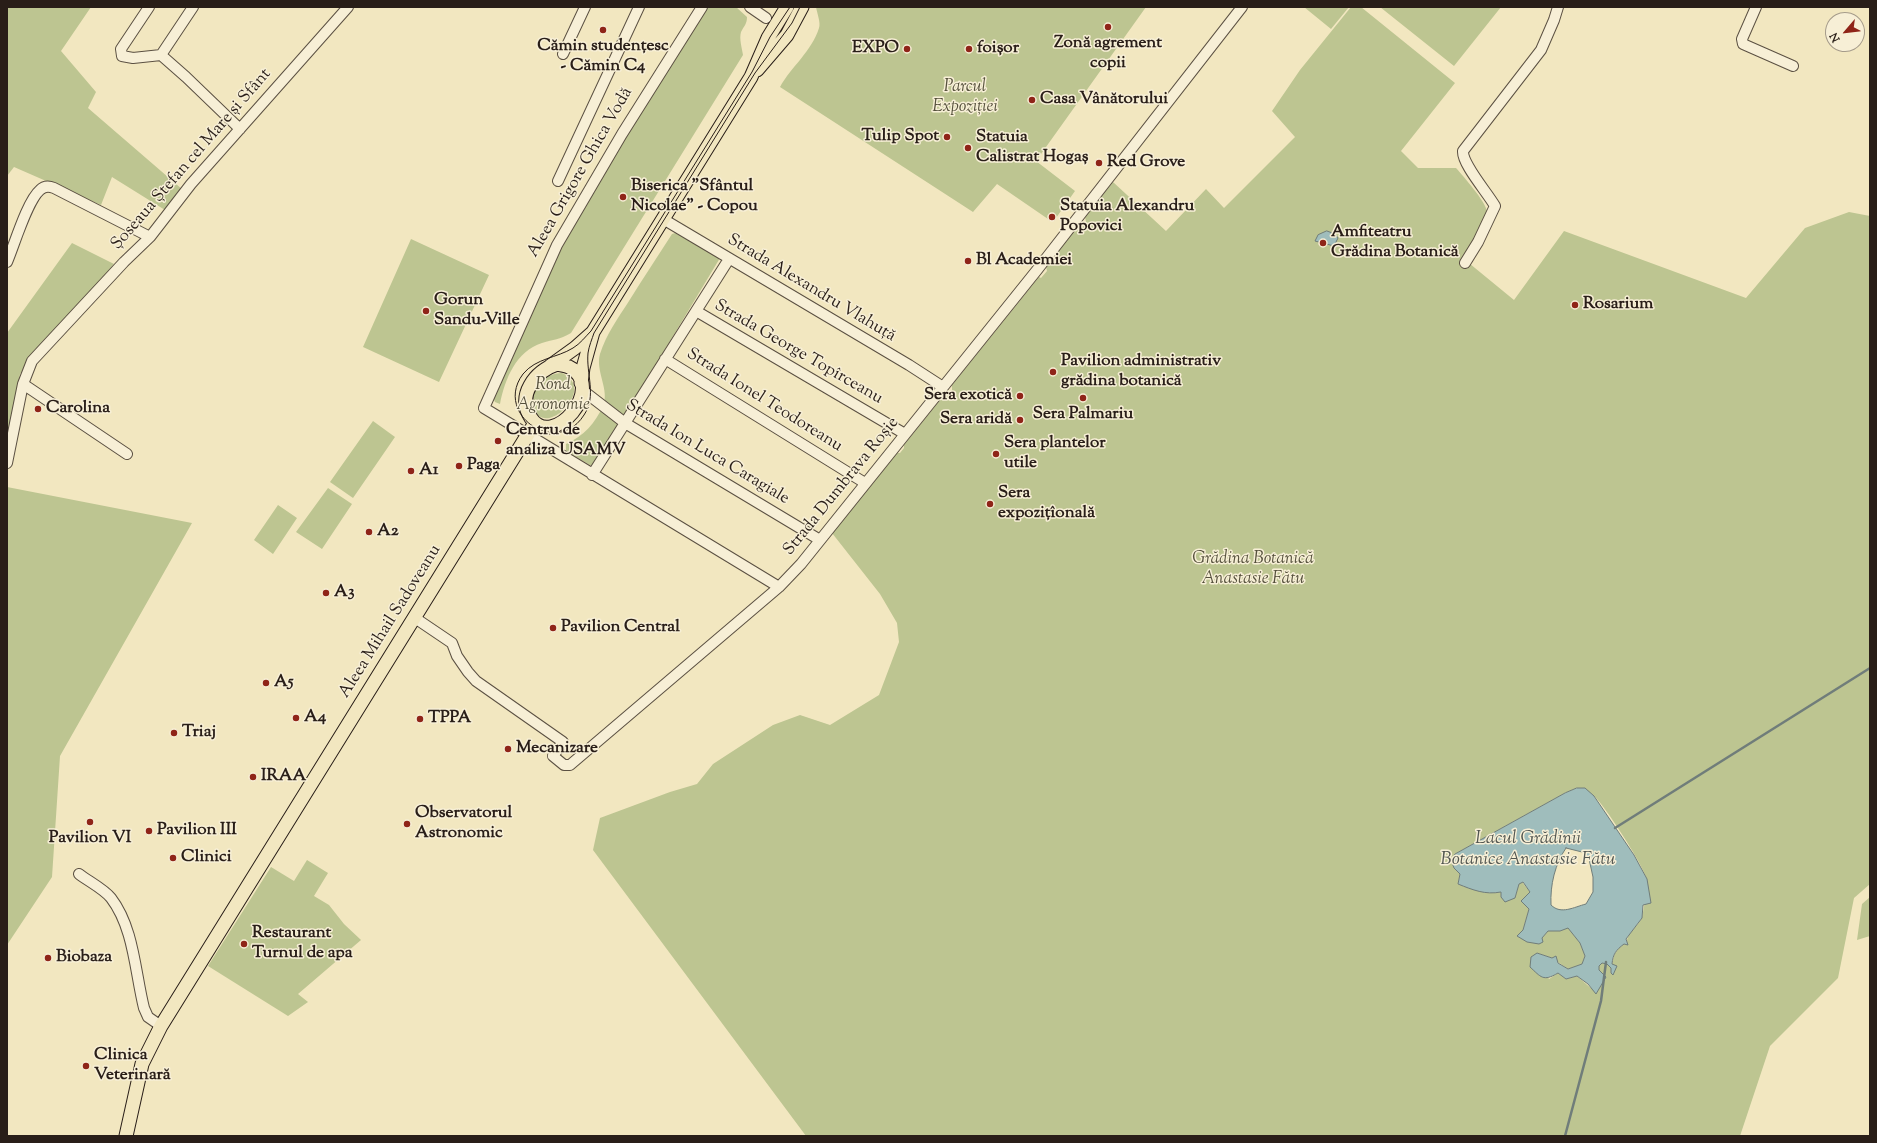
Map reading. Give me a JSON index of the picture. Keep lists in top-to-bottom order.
{
  "streets": {
    "main road": ["Aleea Mihail Sadoveanu"],
    "street": [
      "Șoseaua Ștefan cel Mare și Sfânt",
      "Aleea Grigore Ghica Vodă",
      "Strada Alexandru Vlahuță",
      "Strada George Topîrceanu",
      "Strada Ionel Teodoreanu",
      "Strada Ion Luca Caragiale",
      "Strada Dumbrava Roșie"
    ]
  },
  "crossings": [
    ["Aleea Grigore Ghica Vodă", "Aleea Mihail Sadoveanu"],
    ["Strada Alexandru Vlahuță", "Strada Dumbrava Roșie"],
    ["Strada George Topîrceanu", "Strada Dumbrava Roșie"],
    ["Strada Ionel Teodoreanu", "Strada Dumbrava Roșie"],
    ["Strada Ion Luca Caragiale", "Strada Dumbrava Roșie"],
    ["Strada Ion Luca Caragiale", "Aleea Mihail Sadoveanu"],
    ["Strada Dumbrava Roșie", "Aleea Mihail Sadoveanu"]
  ],
  "water": ["Lacul Grădinii Botanice Anastasie Fătu"],
  "parks": ["Parcul Expoziției", "Rond Agronomie", "Grădina Botanică Anastasie Fătu"],
  "places": [
    "Zonă agrement copii",
    "Cămin studențesc - Cămin C4",
    "EXPO",
    "foișor",
    "Casa Vânătorului",
    "Tulip Spot",
    "Statuia Calistrat Hogaș",
    "Red Grove",
    "Biserica \"Sfântul Nicolae\" - Copou",
    "Statuia Alexandru Popovici",
    "Amfiteatru Grădina Botanică",
    "Bl Academiei",
    "Rosarium",
    "Gorun Sandu-Ville",
    "Pavilion administrativ grădina botanică",
    "Sera exotică",
    "Sera Palmariu",
    "Carolina",
    "Sera aridă",
    "Centru de analiza USAMV",
    "Sera plantelor utile",
    "Paga",
    "A1",
    "Sera expozițîonală",
    "A2",
    "A3",
    "Pavilion Central",
    "A5",
    "A4",
    "TPPA",
    "Triaj",
    "Mecanizare",
    "IRAA",
    "Pavilion VI",
    "Observatorul Astronomic",
    "Pavilion III",
    "Clinici",
    "Restaurant Turnul de apa",
    "Biobaza",
    "Clinica Veterinară"
  ],
  "north": "bottom left"
}
